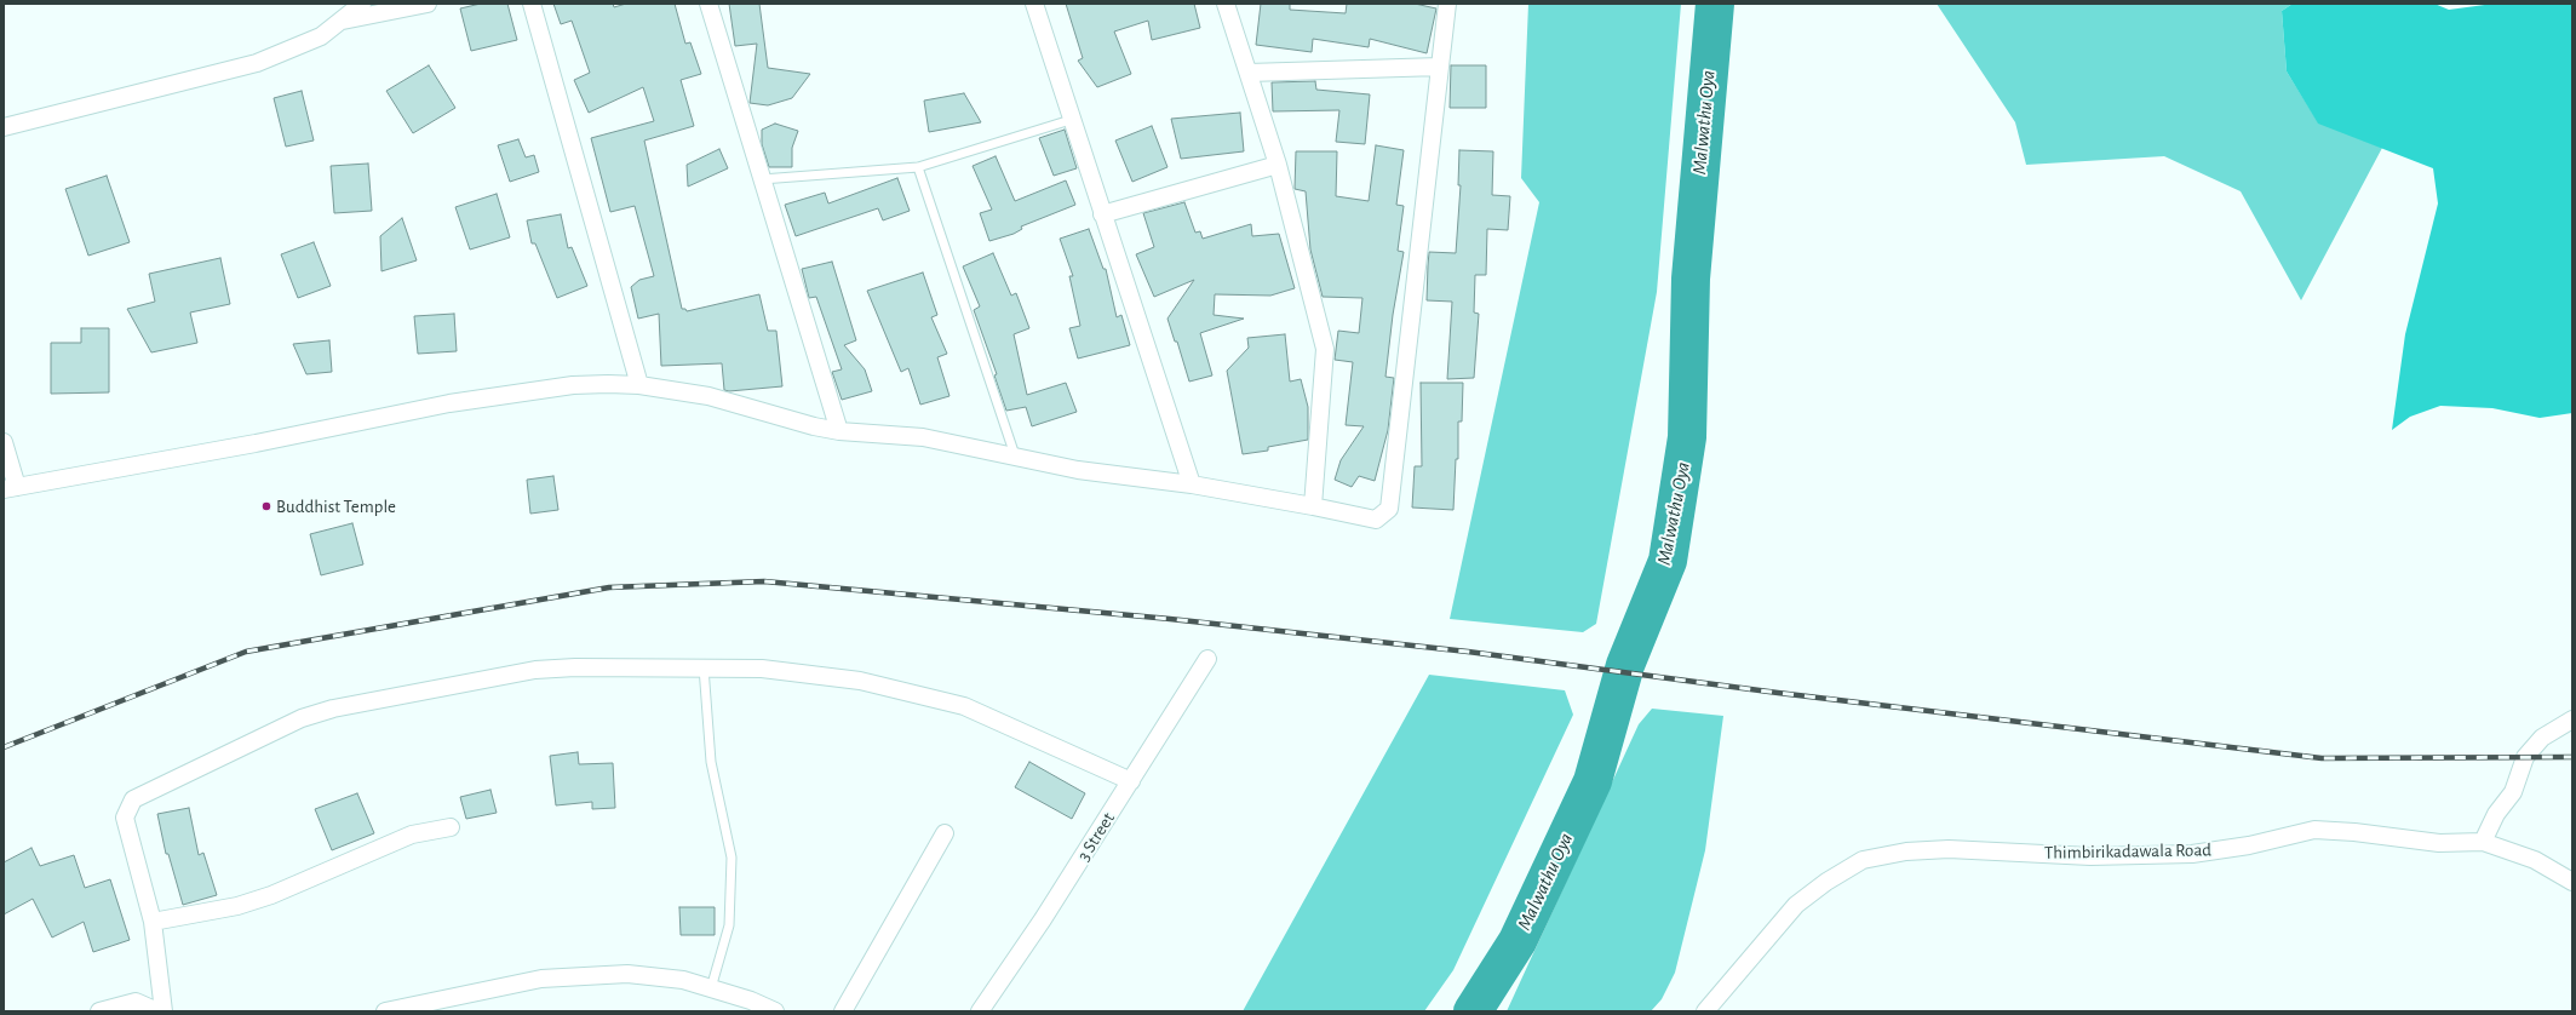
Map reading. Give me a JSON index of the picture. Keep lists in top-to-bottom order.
{
  "streets": {
    "street": ["3 Street", "Thimbirikadawala Road"]
  },
  "water": ["Malwathu Oya"],
  "places": ["Buddhist Temple"]
}
